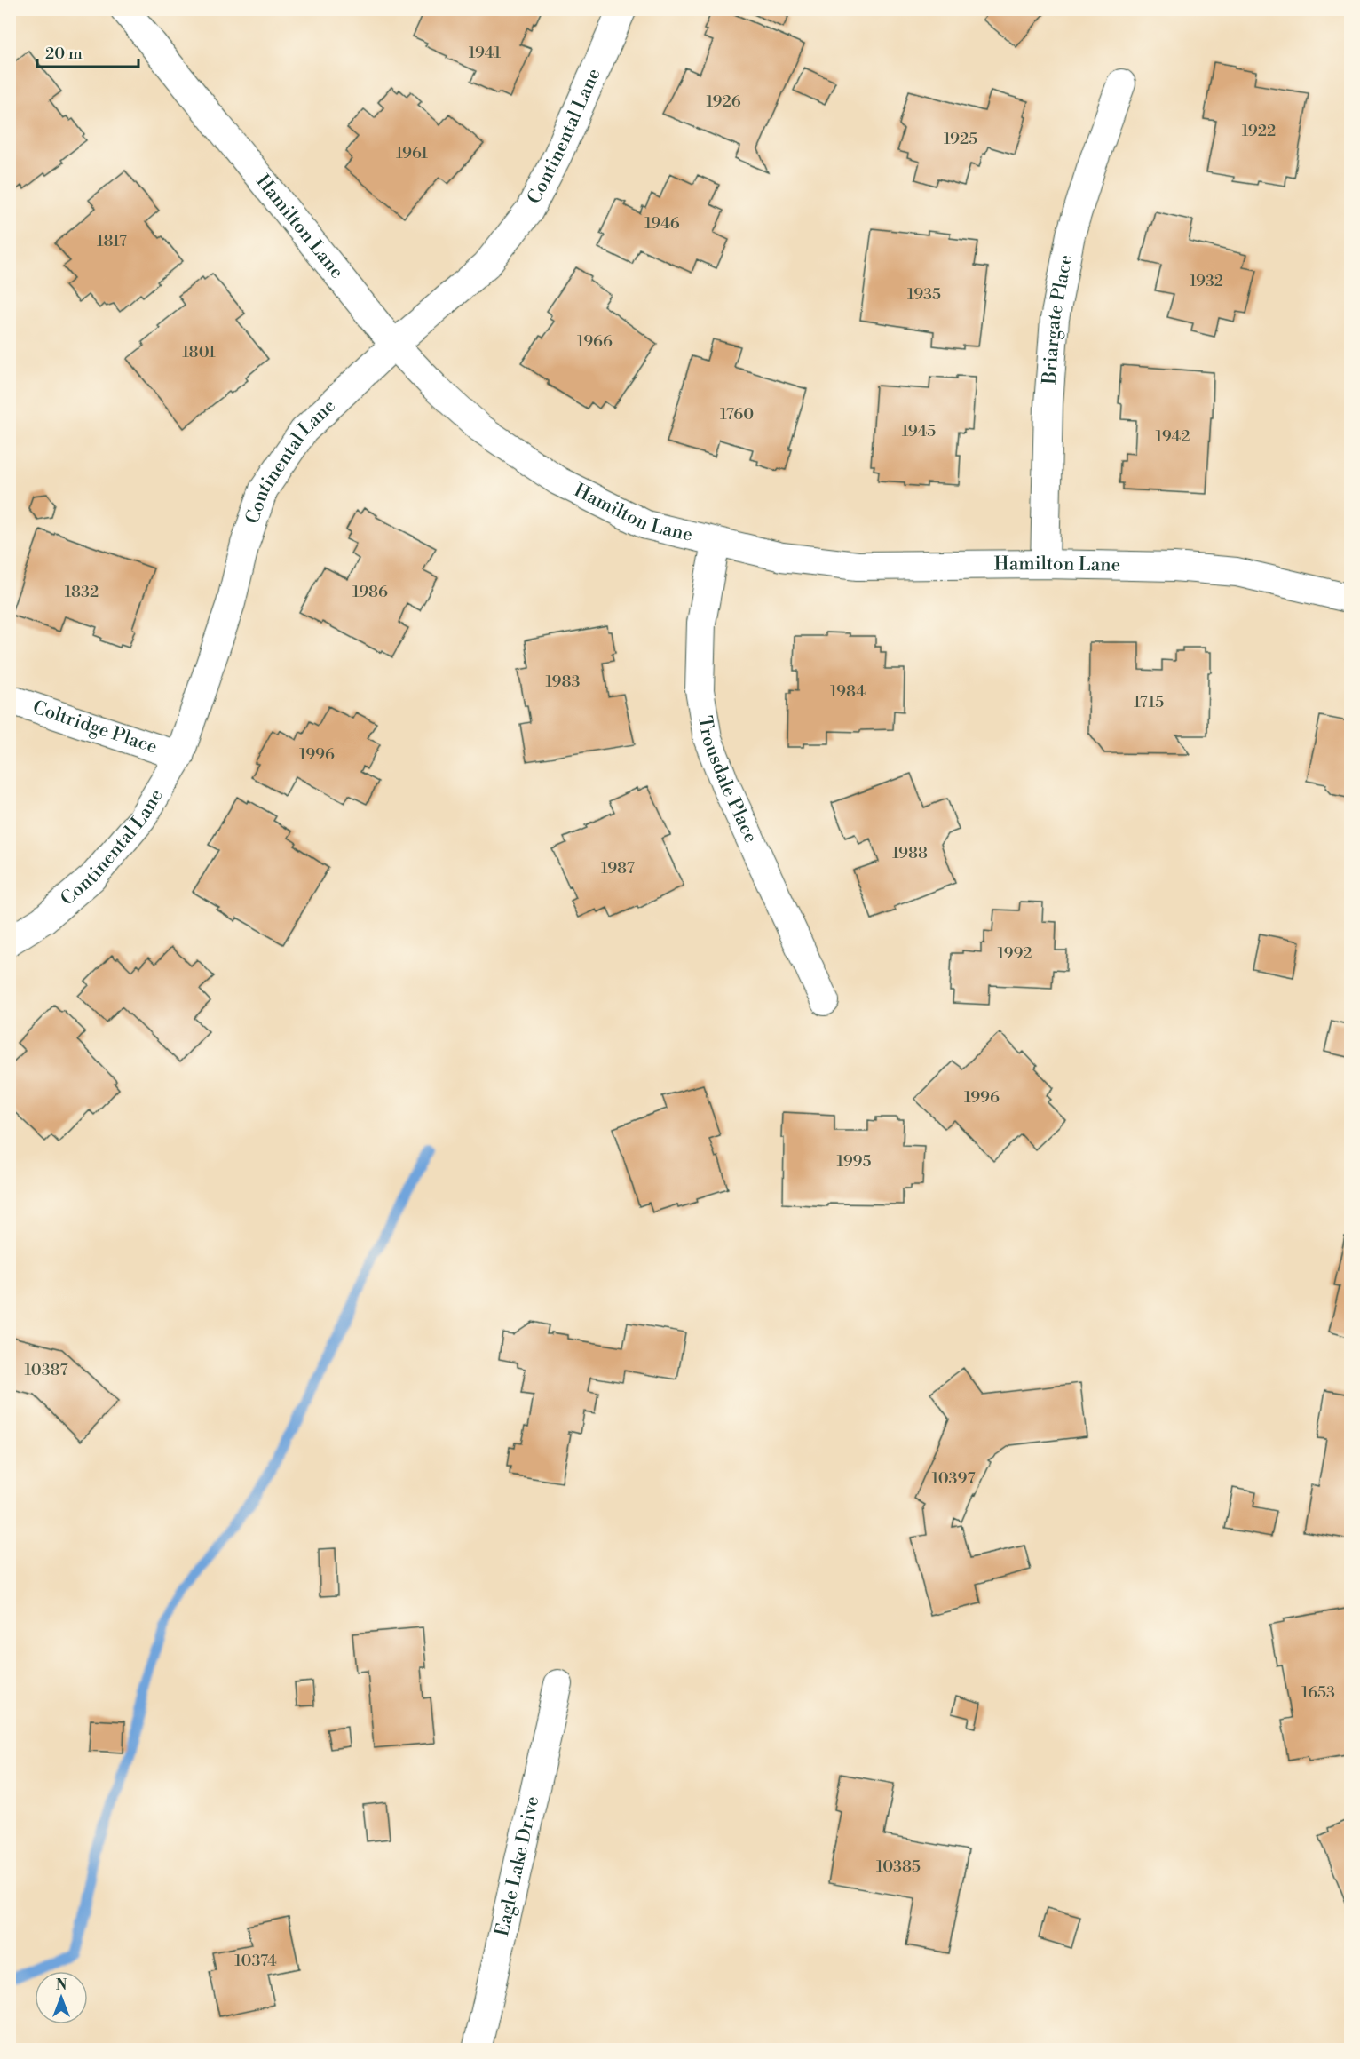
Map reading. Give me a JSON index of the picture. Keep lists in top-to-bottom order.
{
  "streets": {
    "street": [
      "Continental Lane",
      "Hamilton Lane",
      "Briargate Place",
      "Coltridge Place",
      "Trousdale Place",
      "Eagle Lake Drive"
    ]
  },
  "crossings": [
    ["Continental Lane", "Hamilton Lane"],
    ["Continental Lane", "Coltridge Place"],
    ["Hamilton Lane", "Briargate Place"],
    ["Hamilton Lane", "Trousdale Place"]
  ],
  "house_numbers": [
    "1941",
    "1926",
    "1922",
    "1925",
    "1961",
    "1946",
    "1817",
    "1932",
    "1935",
    "1966",
    "1801",
    "1760",
    "1945",
    "1942",
    "1832",
    "1986",
    "1983",
    "1984",
    "1715",
    "1996",
    "1988",
    "1987",
    "1992",
    "1996",
    "1995",
    "10387",
    "10397",
    "1653",
    "10385",
    "10374"
  ],
  "scale_bar": "20 m",
  "north": "top"
}
